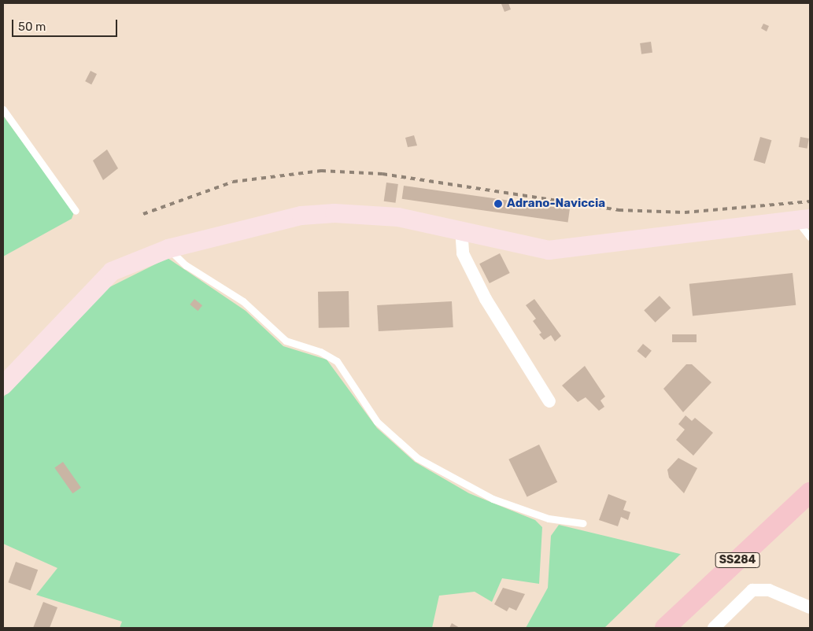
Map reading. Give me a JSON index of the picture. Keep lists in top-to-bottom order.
{
  "streets": {
    "main road": ["SS284"]
  },
  "places": ["Adrano-Naviccia"],
  "scale_bar": "50 m"
}
